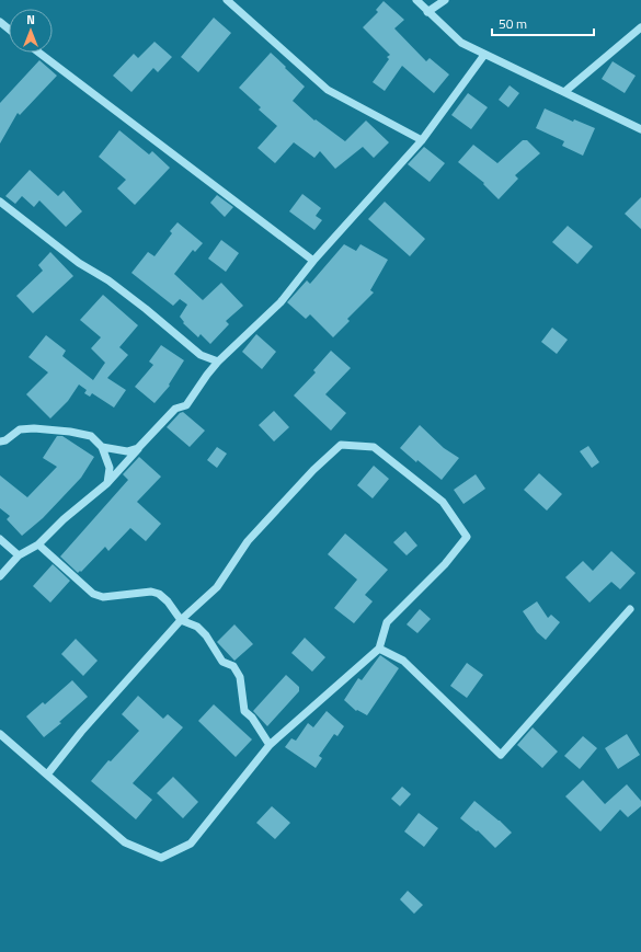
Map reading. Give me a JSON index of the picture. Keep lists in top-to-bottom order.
{
  "scale_bar": "50 m",
  "north": "top"
}
